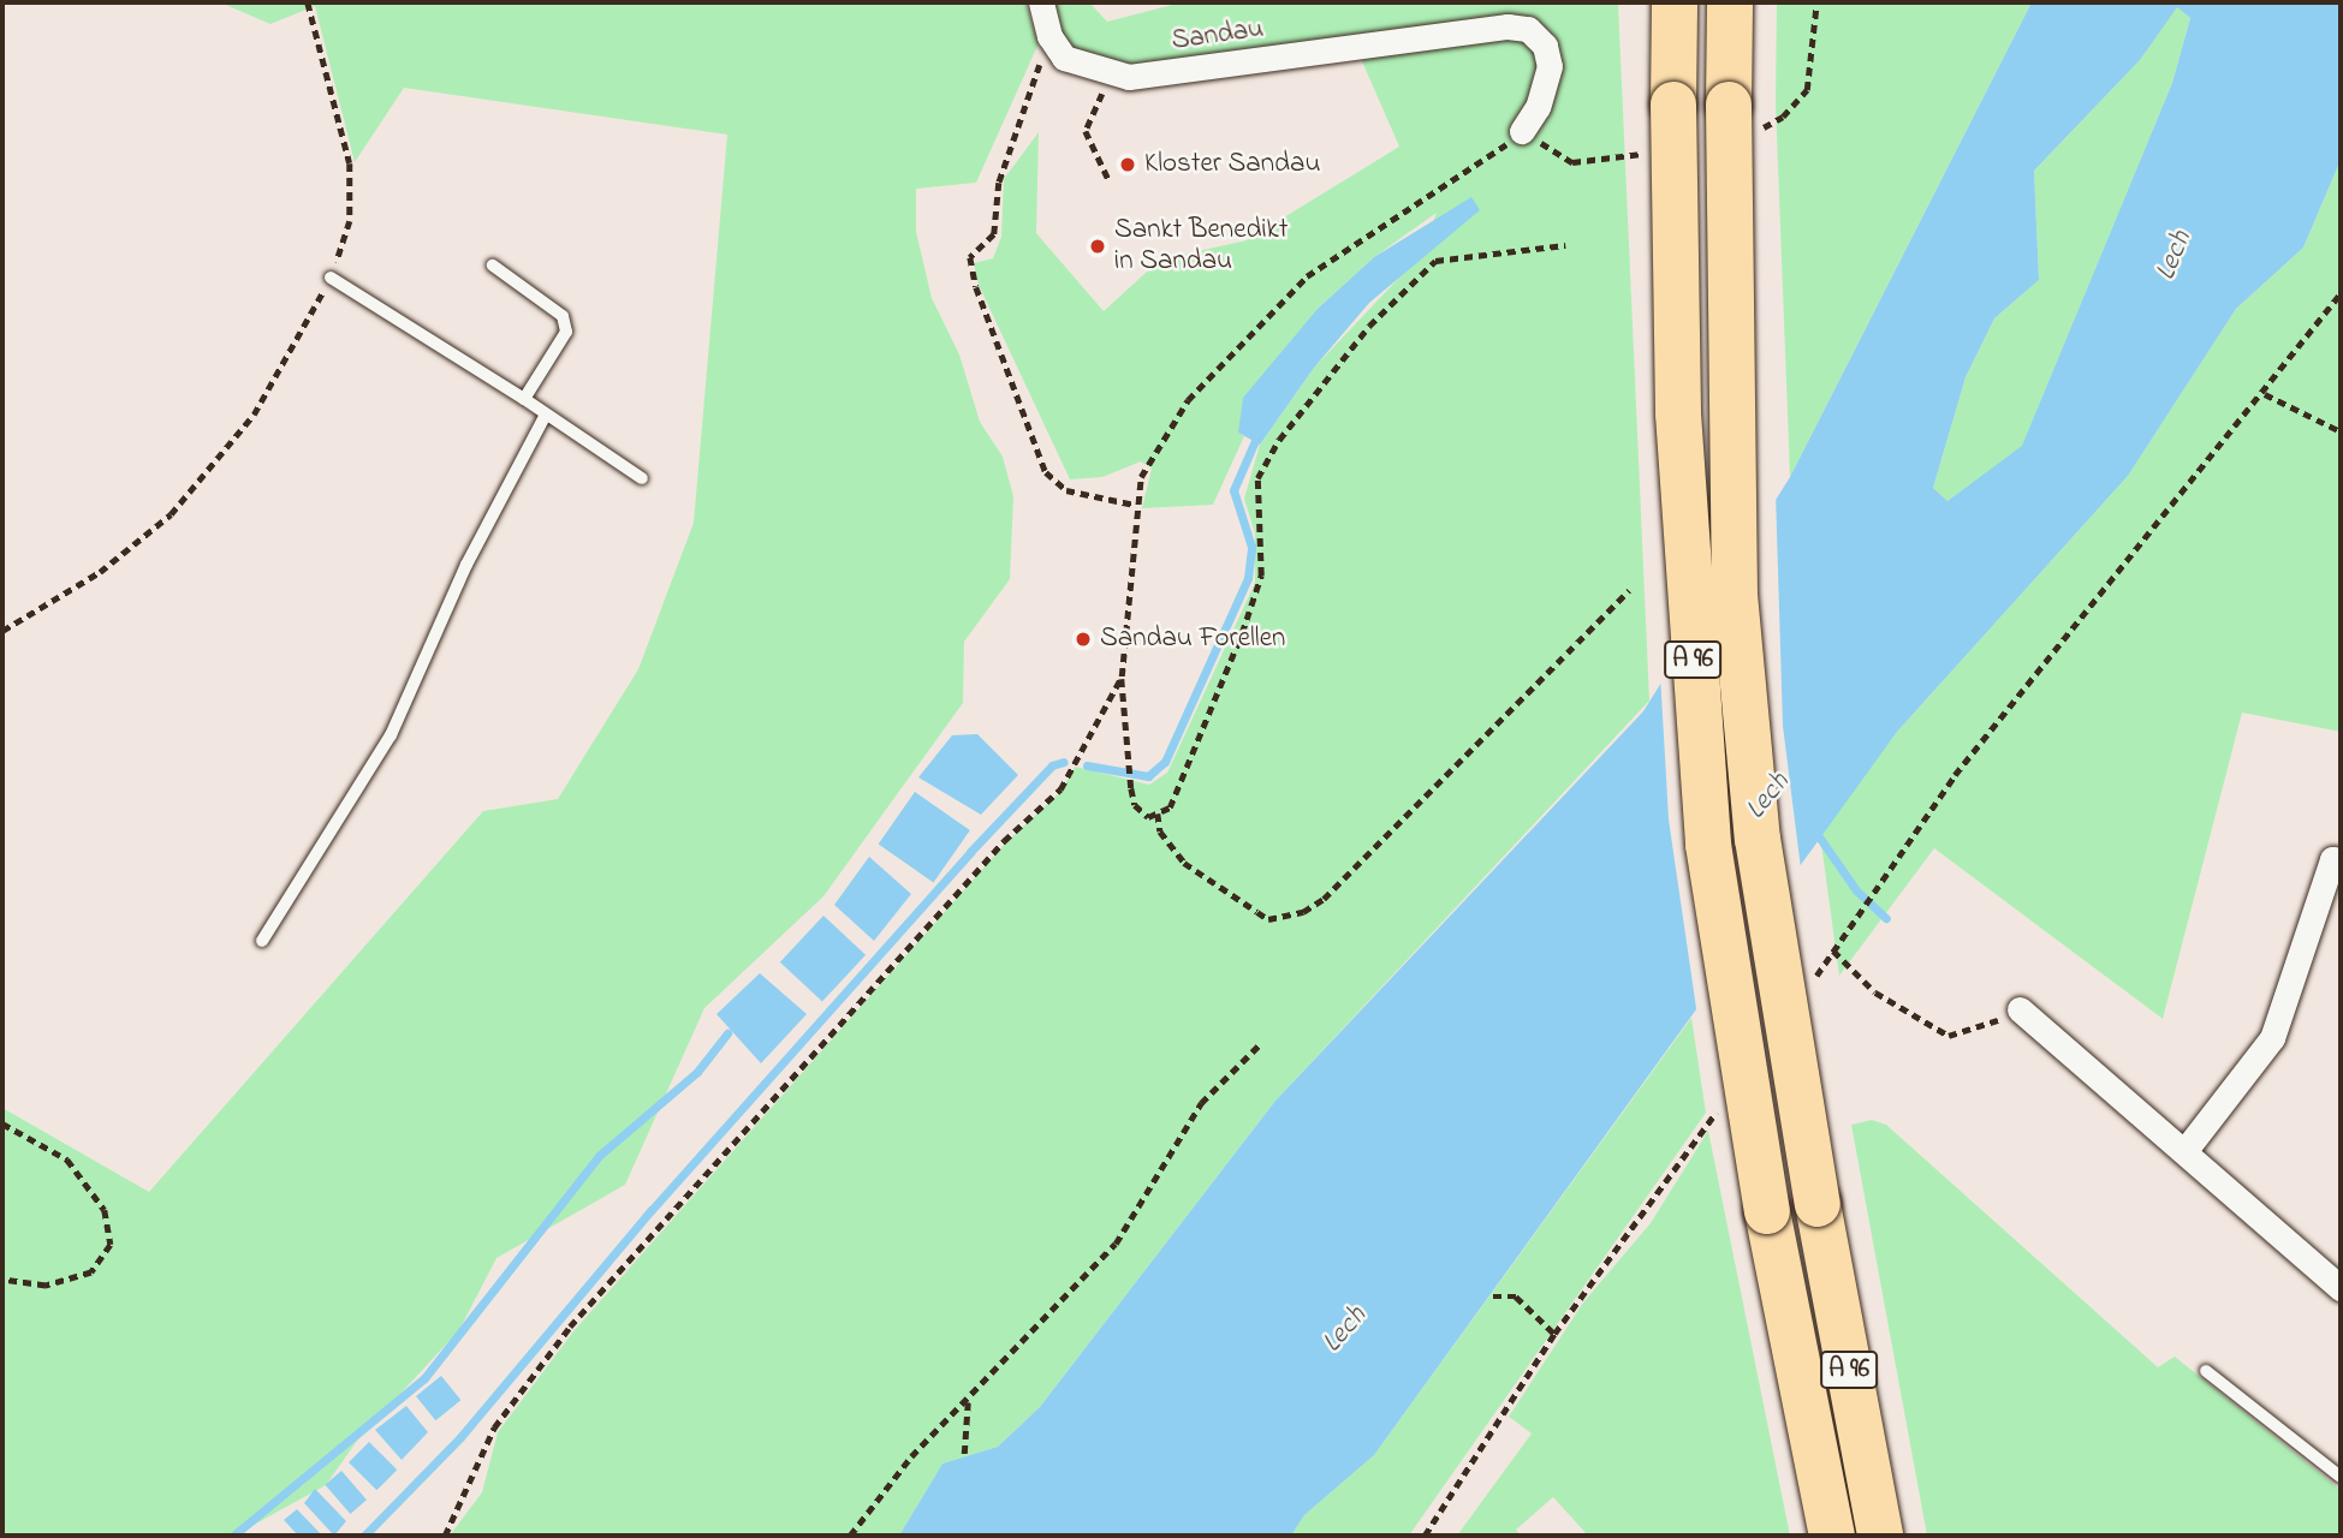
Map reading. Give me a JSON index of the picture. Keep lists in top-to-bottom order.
{
  "streets": {
    "highway": ["A 96"],
    "street": ["Sandau"]
  },
  "water": ["Lech"],
  "places": ["Kloster Sandau", "Sankt Benedikt in Sandau", "Sandau Forellen"]
}
